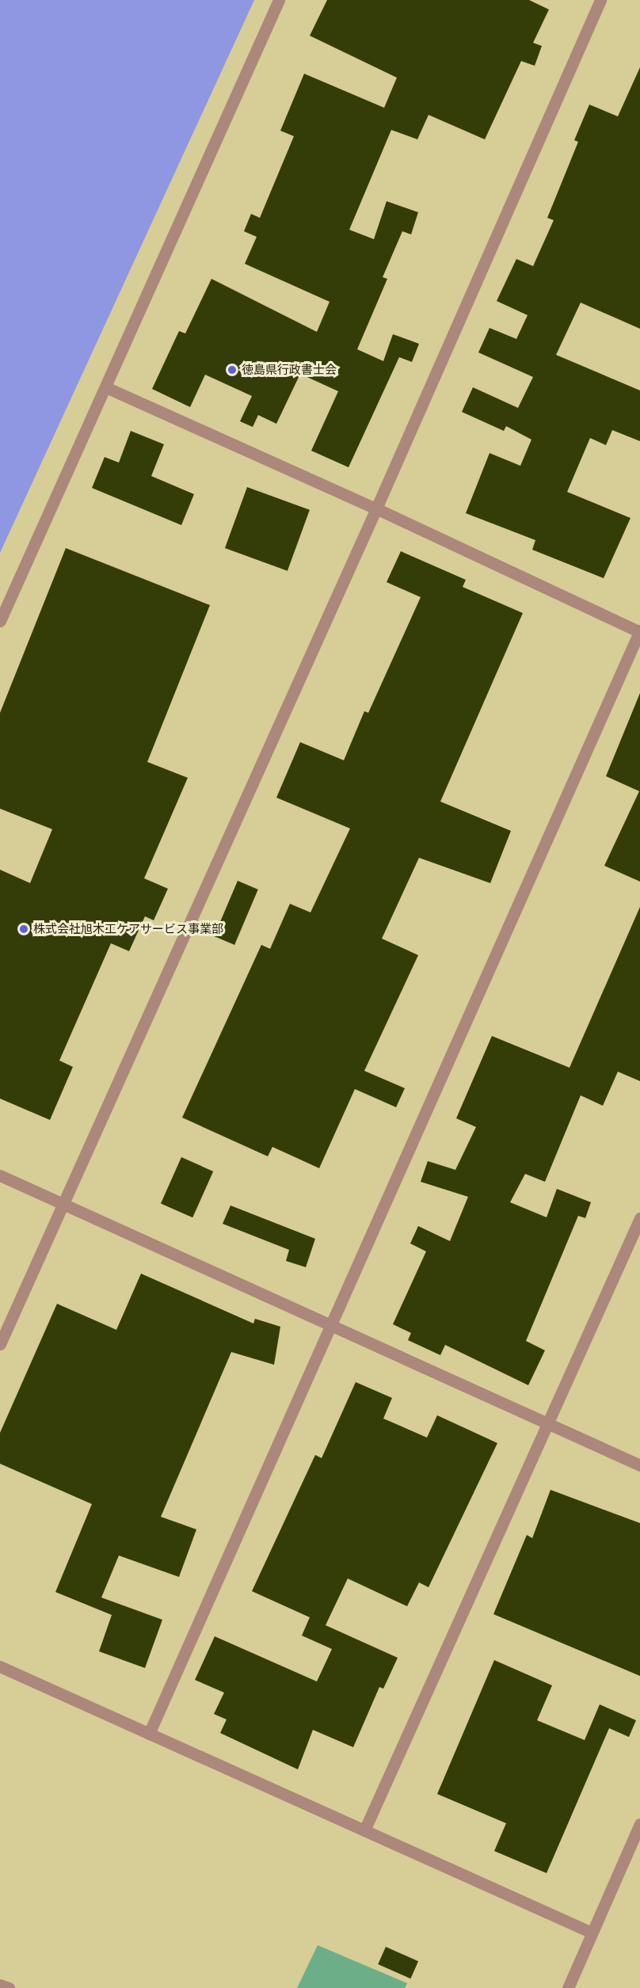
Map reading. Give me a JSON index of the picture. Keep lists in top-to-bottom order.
{
  "places": ["徳島県行政書士会", "株式会社旭木工ケアサービス事業部"]
}
